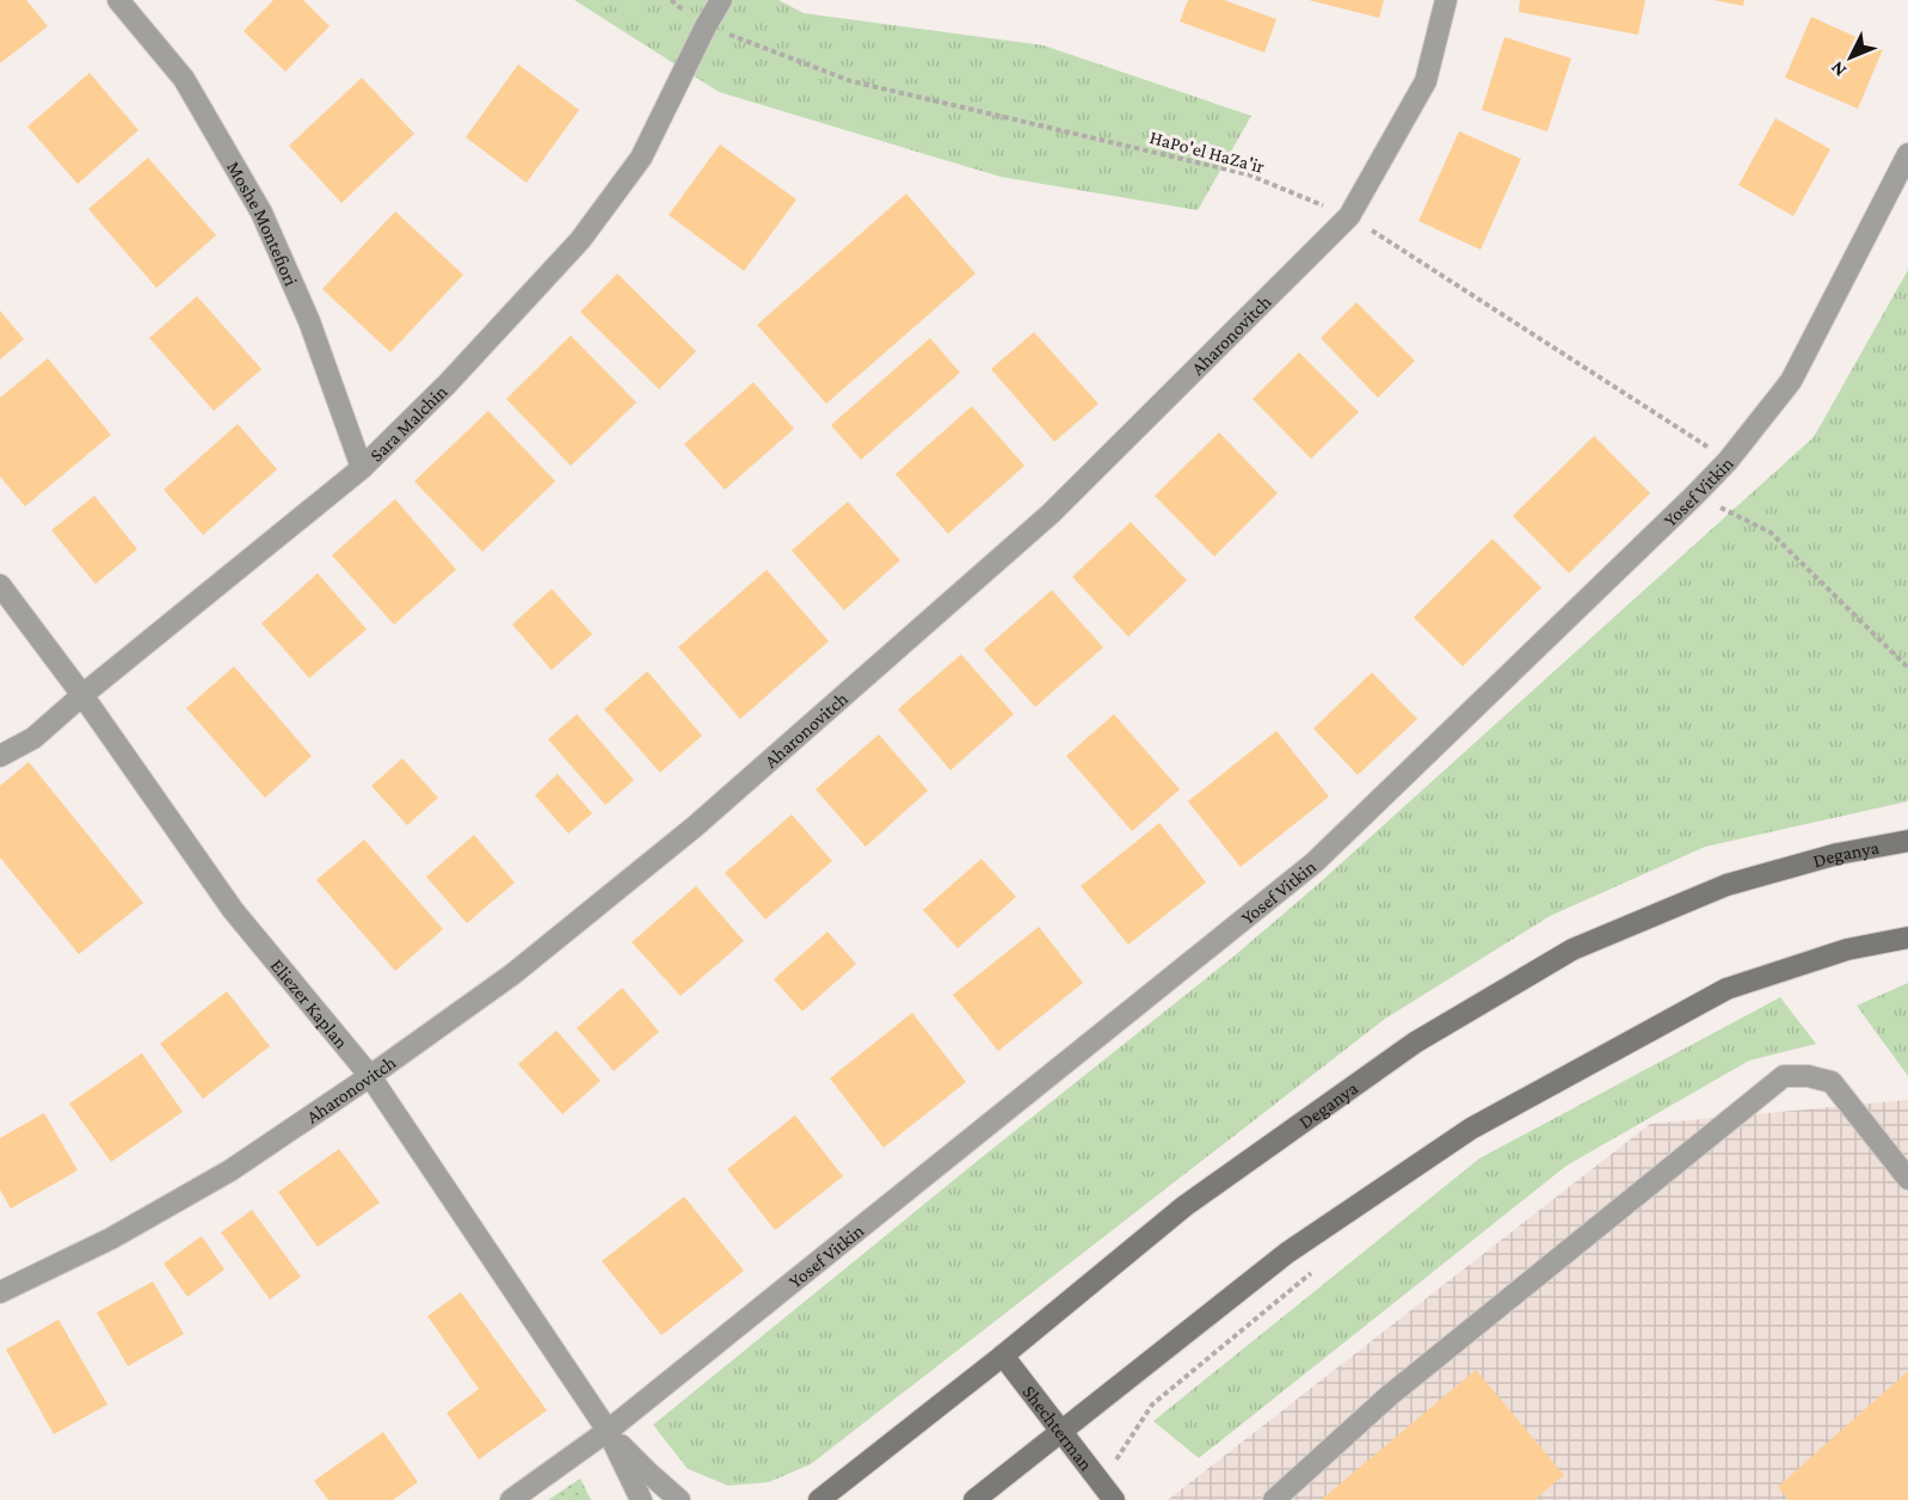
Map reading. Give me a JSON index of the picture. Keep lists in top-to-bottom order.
{
  "streets": {
    "main road": ["Deganya", "Shechterman"],
    "street": [
      "Moshe Montefiori",
      "Aharonovitch",
      "Sara Malchin",
      "Yosef Vitkin",
      "Eliezer Kaplan"
    ],
    "path": ["HaPo'el HaZa'ir"]
  },
  "crossings": [
    ["HaPo'el HaZa'ir", "Aharonovitch"],
    ["HaPo'el HaZa'ir", "Sara Malchin"],
    ["HaPo'el HaZa'ir", "Yosef Vitkin"],
    ["Moshe Montefiori", "Sara Malchin"],
    ["Aharonovitch", "Eliezer Kaplan"],
    ["Sara Malchin", "Eliezer Kaplan"],
    ["Yosef Vitkin", "Eliezer Kaplan"],
    ["Deganya", "Shechterman"]
  ],
  "north": "bottom left"
}
